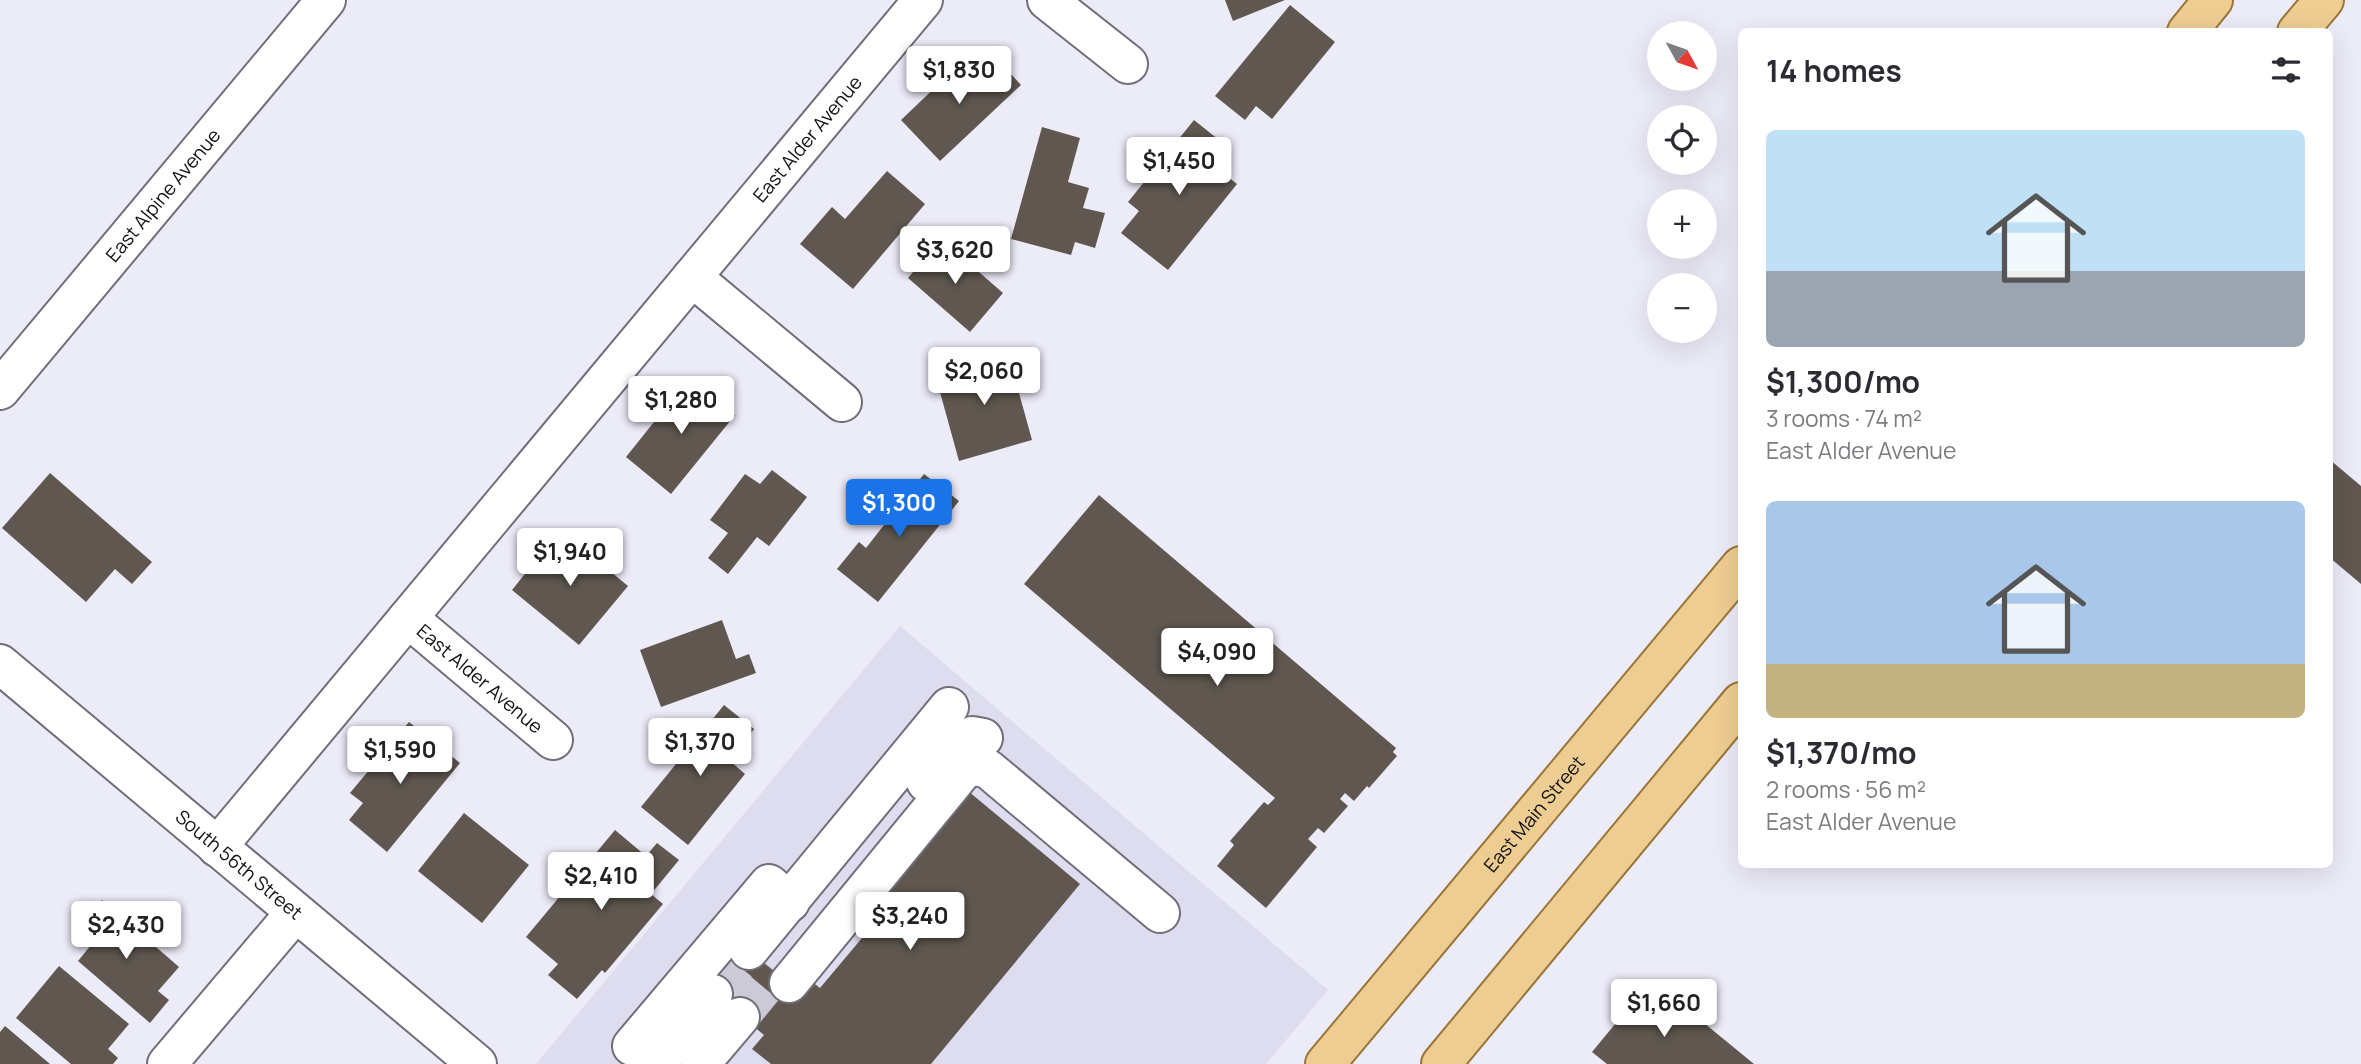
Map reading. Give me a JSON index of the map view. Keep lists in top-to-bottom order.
{
  "streets": {
    "main road": ["East Main Street"],
    "street": ["East Alder Avenue", "East Alpine Avenue", "South 56th Street"]
  },
  "crossings": [
    ["East Alder Avenue", "South 56th Street"]
  ],
  "north": "bottom right",
  "page": {
    "map_buttons": ["+", "−"],
    "heading": "14 homes",
    "price": [
      "$1,830",
      "$1,450",
      "$3,620",
      "$2,060",
      "$1,280",
      "$1,300",
      "$1,940",
      "$4,090",
      "$1,370",
      "$1,590",
      "$2,410",
      "$3,240",
      "$2,430",
      "$1,660"
    ],
    "list": [
      {
        "name": "$1,300/mo",
        "note": "3 rooms · 74 m² · East Alder Avenue"
      },
      {
        "name": "$1,370/mo",
        "note": "2 rooms · 56 m² · East Alder Avenue"
      }
    ]
  }
}
